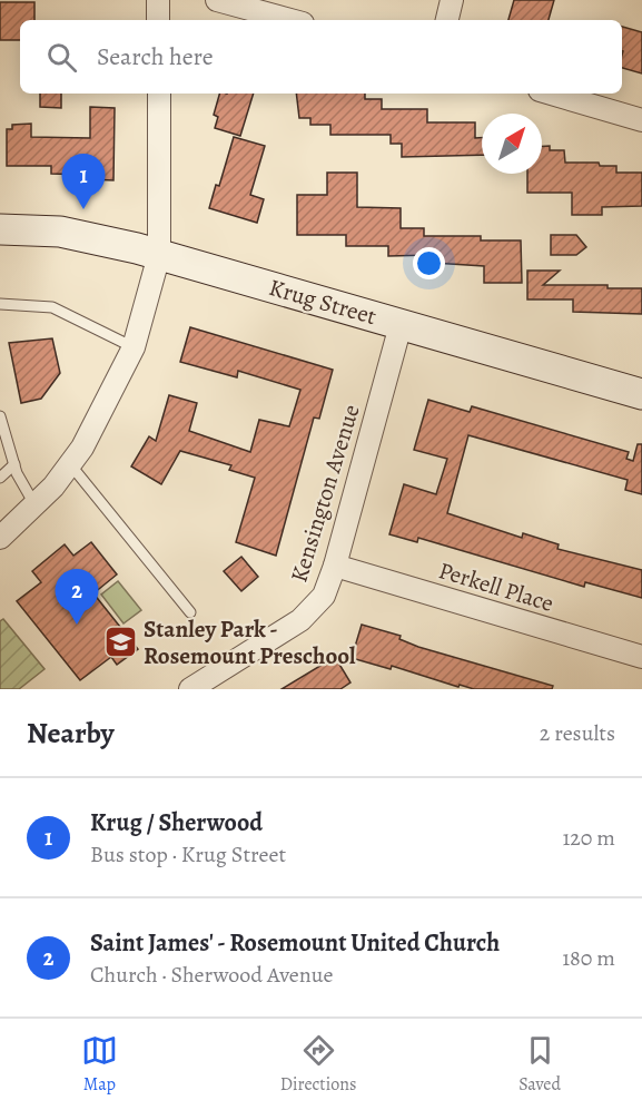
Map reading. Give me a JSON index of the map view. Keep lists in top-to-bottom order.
{
  "streets": {
    "street": ["Krug Street", "Kensington Avenue", "Perkell Place"]
  },
  "crossings": [
    ["Krug Street", "Kensington Avenue"],
    ["Kensington Avenue", "Perkell Place"]
  ],
  "places": {
    "school or university": ["Stanley Park - Rosemount Preschool"]
  },
  "north": "top right",
  "page": {
    "search": "Search here",
    "pins": ["1", "2"],
    "heading": ["Nearby", "2 results"],
    "list": [
      {
        "mark": "1",
        "name": "Krug / Sherwood",
        "note": "Bus stop · Krug Street",
        "value": "120 m"
      },
      {
        "mark": "2",
        "name": "Saint James' - Rosemount United Church",
        "note": "Church · Sherwood Avenue",
        "value": "180 m"
      }
    ],
    "nav": ["Map", "Directions", "Saved"]
  }
}
